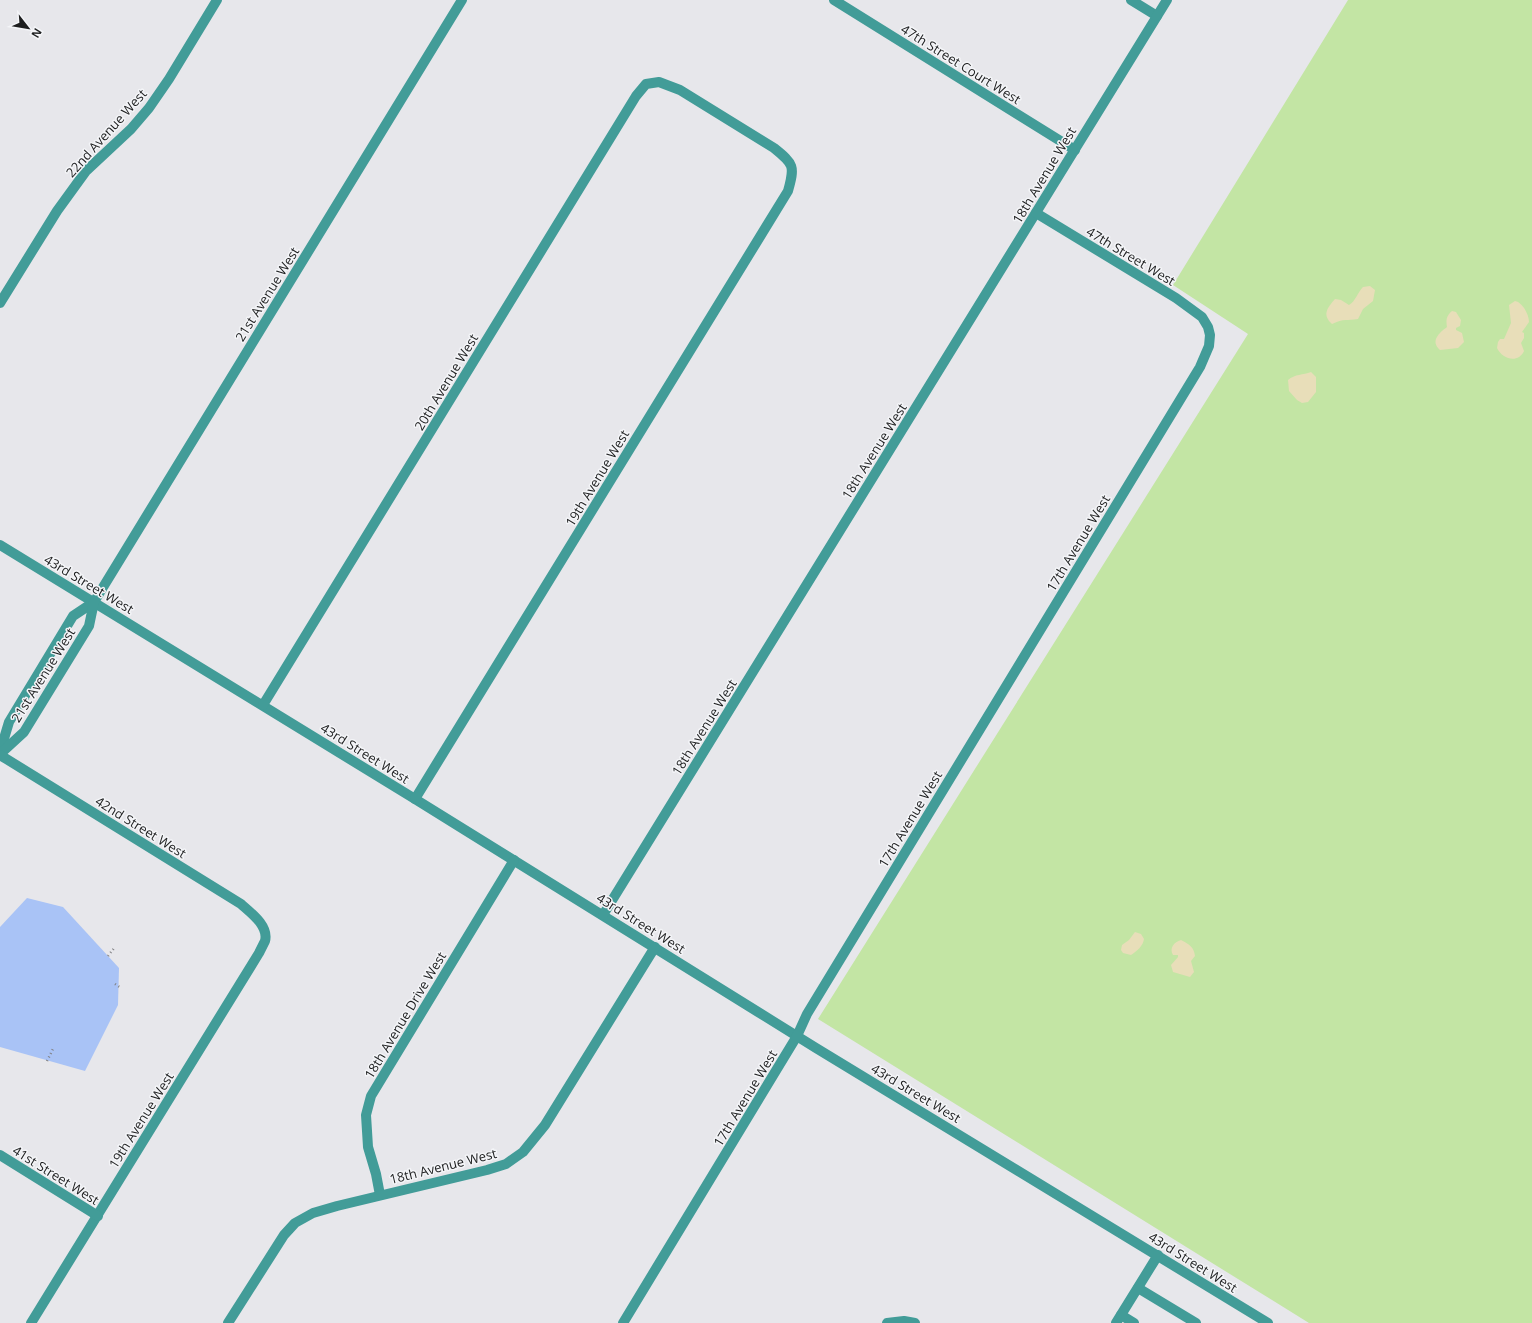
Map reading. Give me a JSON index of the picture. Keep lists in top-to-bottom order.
{
  "streets": {
    "street": [
      "47th Street Court West",
      "22nd Avenue West",
      "18th Avenue West",
      "47th Street West",
      "21st Avenue West",
      "20th Avenue West",
      "19th Avenue West",
      "17th Avenue West",
      "43rd Street West",
      "42nd Street West",
      "18th Avenue Drive West",
      "41st Street West"
    ]
  },
  "crossings": [
    ["47th Street Court West", "18th Avenue West"],
    ["18th Avenue West", "47th Street West"],
    ["18th Avenue West", "43rd Street West"],
    ["18th Avenue West", "18th Avenue Drive West"],
    ["47th Street West", "17th Avenue West"],
    ["21st Avenue West", "43rd Street West"],
    ["21st Avenue West", "42nd Street West"],
    ["20th Avenue West", "19th Avenue West"],
    ["20th Avenue West", "43rd Street West"],
    ["19th Avenue West", "43rd Street West"],
    ["19th Avenue West", "42nd Street West"],
    ["19th Avenue West", "41st Street West"],
    ["17th Avenue West", "43rd Street West"],
    ["43rd Street West", "18th Avenue Drive West"]
  ],
  "north": "bottom right"
}
